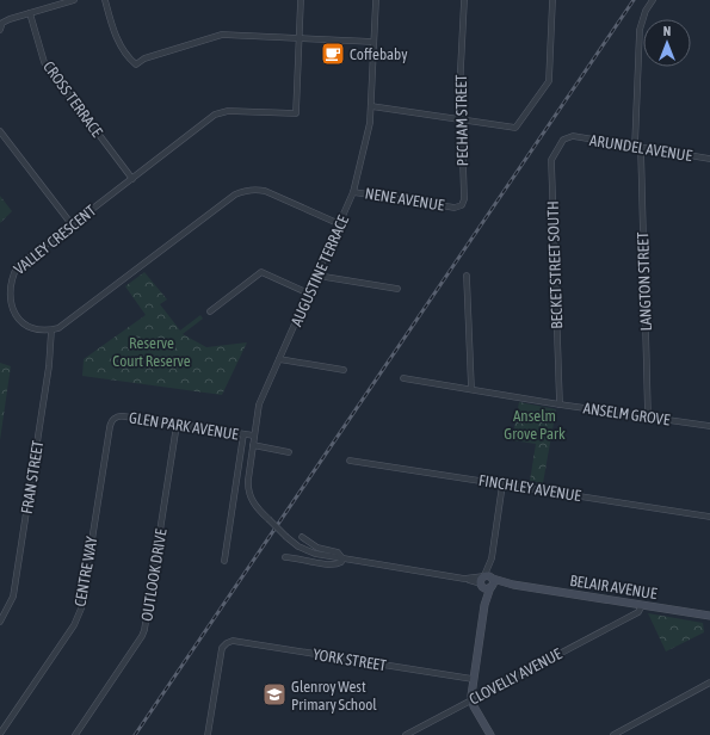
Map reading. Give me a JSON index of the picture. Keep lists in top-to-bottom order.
{
  "streets": {
    "street": [
      "CROSS TERRACE",
      "PECHAM STREET",
      "ARUNDEL AVENUE",
      "NENE AVENUE",
      "VALLEY CRESCENT",
      "BECKET STREET SOUTH",
      "AUGUSTINE TERRACE",
      "LANGTON STREET",
      "ANSELM GROVE",
      "GLEN PARK AVENUE",
      "FRAN STREET",
      "FINCHLEY AVENUE",
      "CENTRE WAY",
      "OUTLOOK DRIVE",
      "BELAIR AVENUE",
      "YORK STREET",
      "CLOVELLY AVENUE"
    ]
  },
  "crossings": [
    ["CROSS TERRACE", "VALLEY CRESCENT"],
    ["PECHAM STREET", "NENE AVENUE"],
    ["ARUNDEL AVENUE", "BECKET STREET SOUTH"],
    ["ARUNDEL AVENUE", "LANGTON STREET"],
    ["NENE AVENUE", "AUGUSTINE TERRACE"],
    ["VALLEY CRESCENT", "FRAN STREET"],
    ["BECKET STREET SOUTH", "ANSELM GROVE"],
    ["AUGUSTINE TERRACE", "GLEN PARK AVENUE"],
    ["LANGTON STREET", "ANSELM GROVE"],
    ["GLEN PARK AVENUE", "CENTRE WAY"],
    ["GLEN PARK AVENUE", "OUTLOOK DRIVE"],
    ["BELAIR AVENUE", "CLOVELLY AVENUE"]
  ],
  "parks": ["Reserve Court Reserve", "Anselm Grove Park"],
  "places": {
    "cafe": ["Coffebaby"],
    "school or university": ["Glenroy West Primary School"]
  },
  "north": "top"
}
